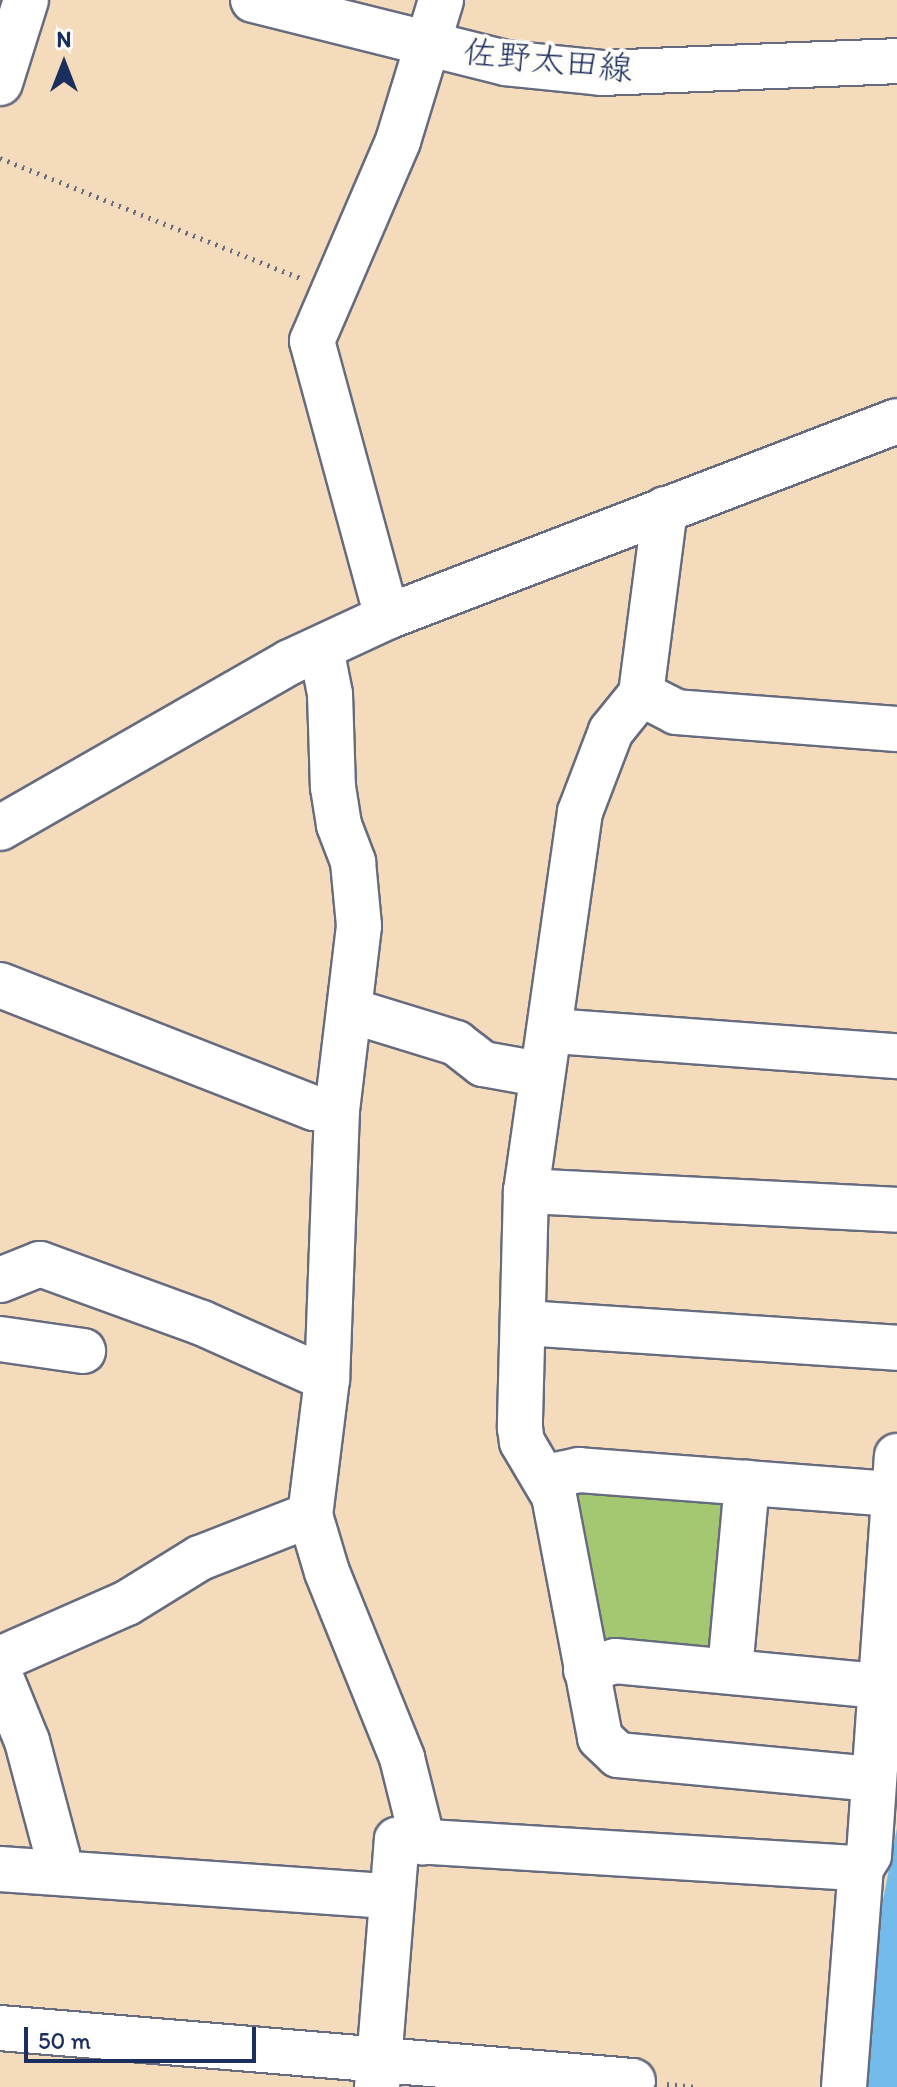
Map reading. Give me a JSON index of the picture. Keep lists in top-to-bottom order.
{
  "streets": {
    "street": ["佐野太田線"]
  },
  "scale_bar": "50 m",
  "north": "top"
}
